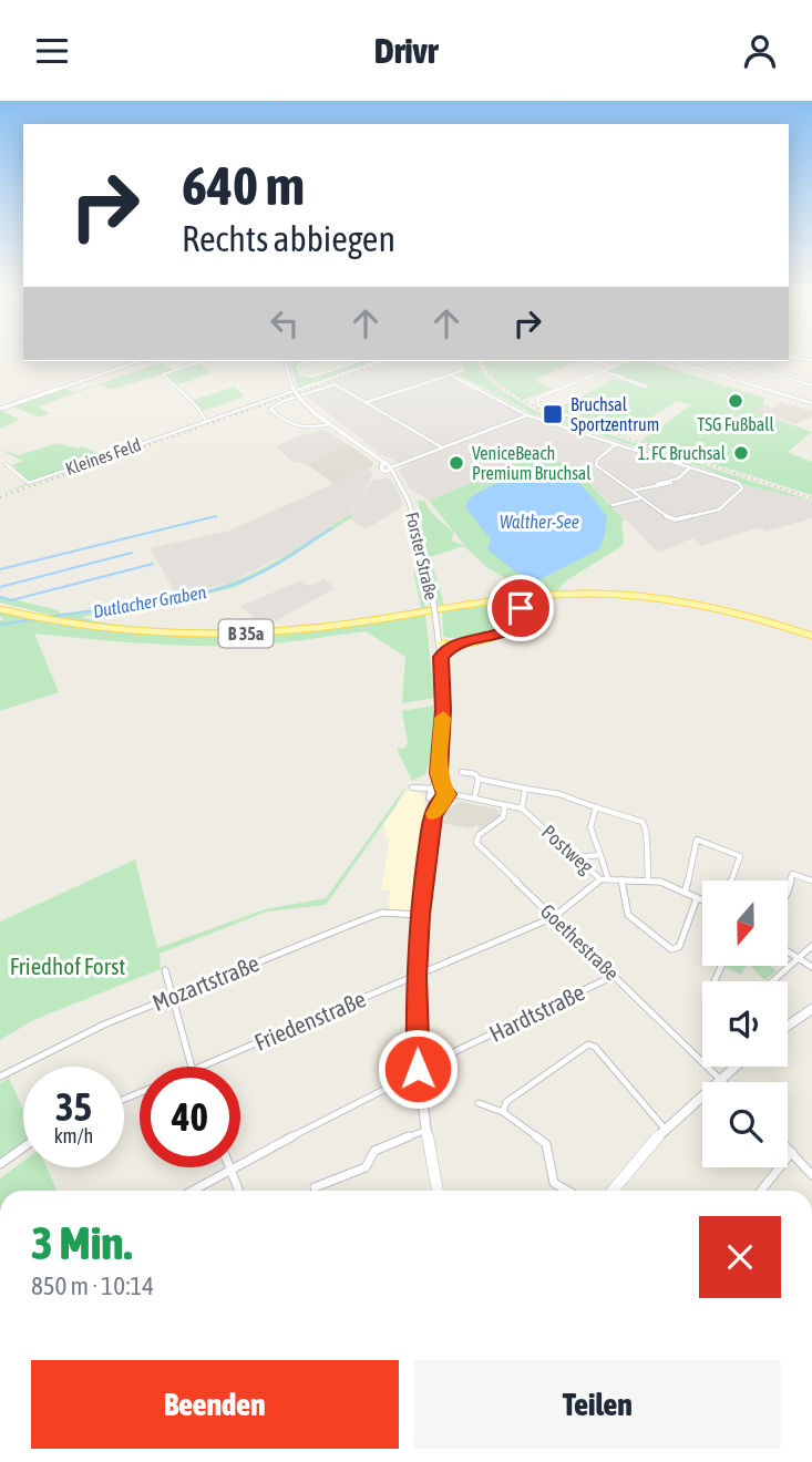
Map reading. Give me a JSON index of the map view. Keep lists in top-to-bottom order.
{
  "streets": {
    "main road": ["B 35a"],
    "street": [
      "Kleines Feld",
      "Forster Straße",
      "Postweg",
      "Goethestraße",
      "Mozartstraße",
      "Hardtstraße",
      "Friedenstraße"
    ]
  },
  "crossings": [
    ["Forster Straße", "Mozartstraße"],
    ["Forster Straße", "Hardtstraße"],
    ["Forster Straße", "Friedenstraße"],
    ["Postweg", "Friedenstraße"],
    ["Goethestraße", "Hardtstraße"],
    ["Goethestraße", "Friedenstraße"]
  ],
  "water": ["Walther-See", "Dutlacher Graben"],
  "parks": ["Friedhof Forst"],
  "places": {
    "other": ["TSG Fußball", "1. FC Bruchsal", "VeniceBeach Premium Bruchsal"],
    "transit": ["Bruchsal Sportzentrum"]
  },
  "north": "bottom",
  "page": {
    "header": "Drivr",
    "turn": ["640 m", "Rechts abbiegen"],
    "speed": "35 km/h",
    "limit": "40",
    "heading": ["3 Min.", "850 m · 10:14"],
    "buttons": ["Beenden", "Teilen"]
  }
}
